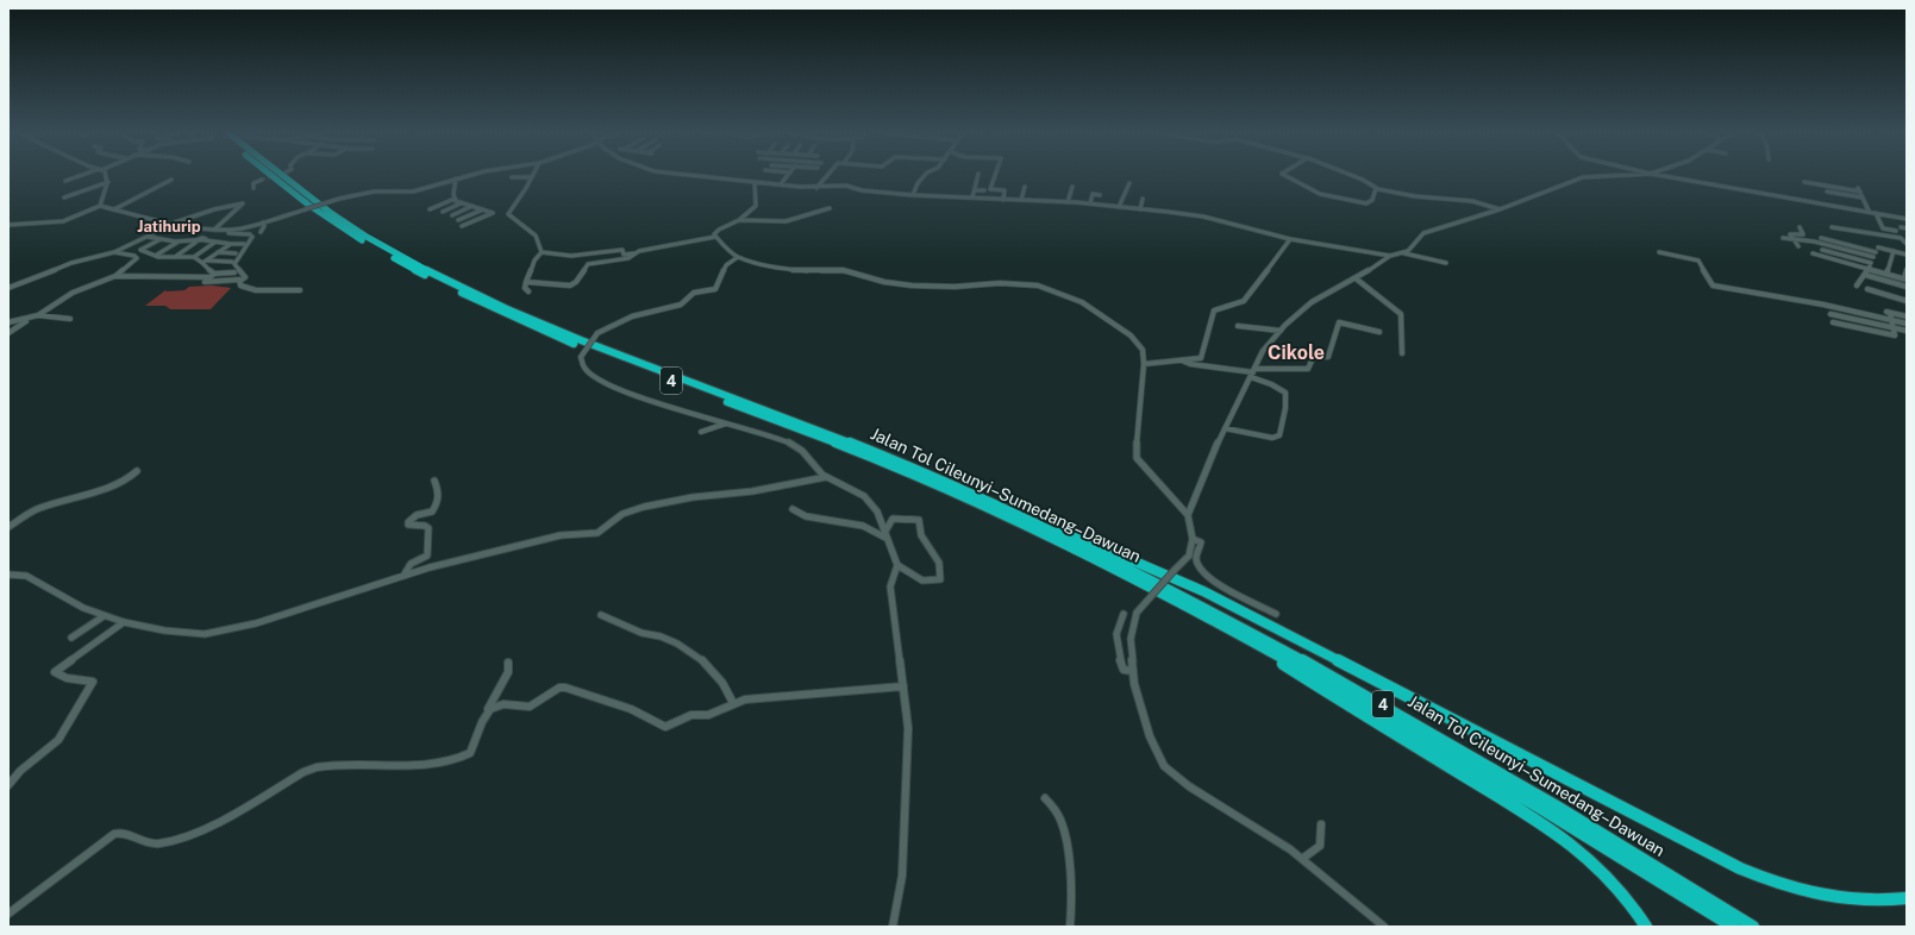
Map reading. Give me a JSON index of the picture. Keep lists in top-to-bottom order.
{
  "streets": {
    "highway": ["4", "Jalan Tol Cileunyi–Sumedang–Dawuan"]
  },
  "districts": ["Jatihurip", "Cikole"]
}
